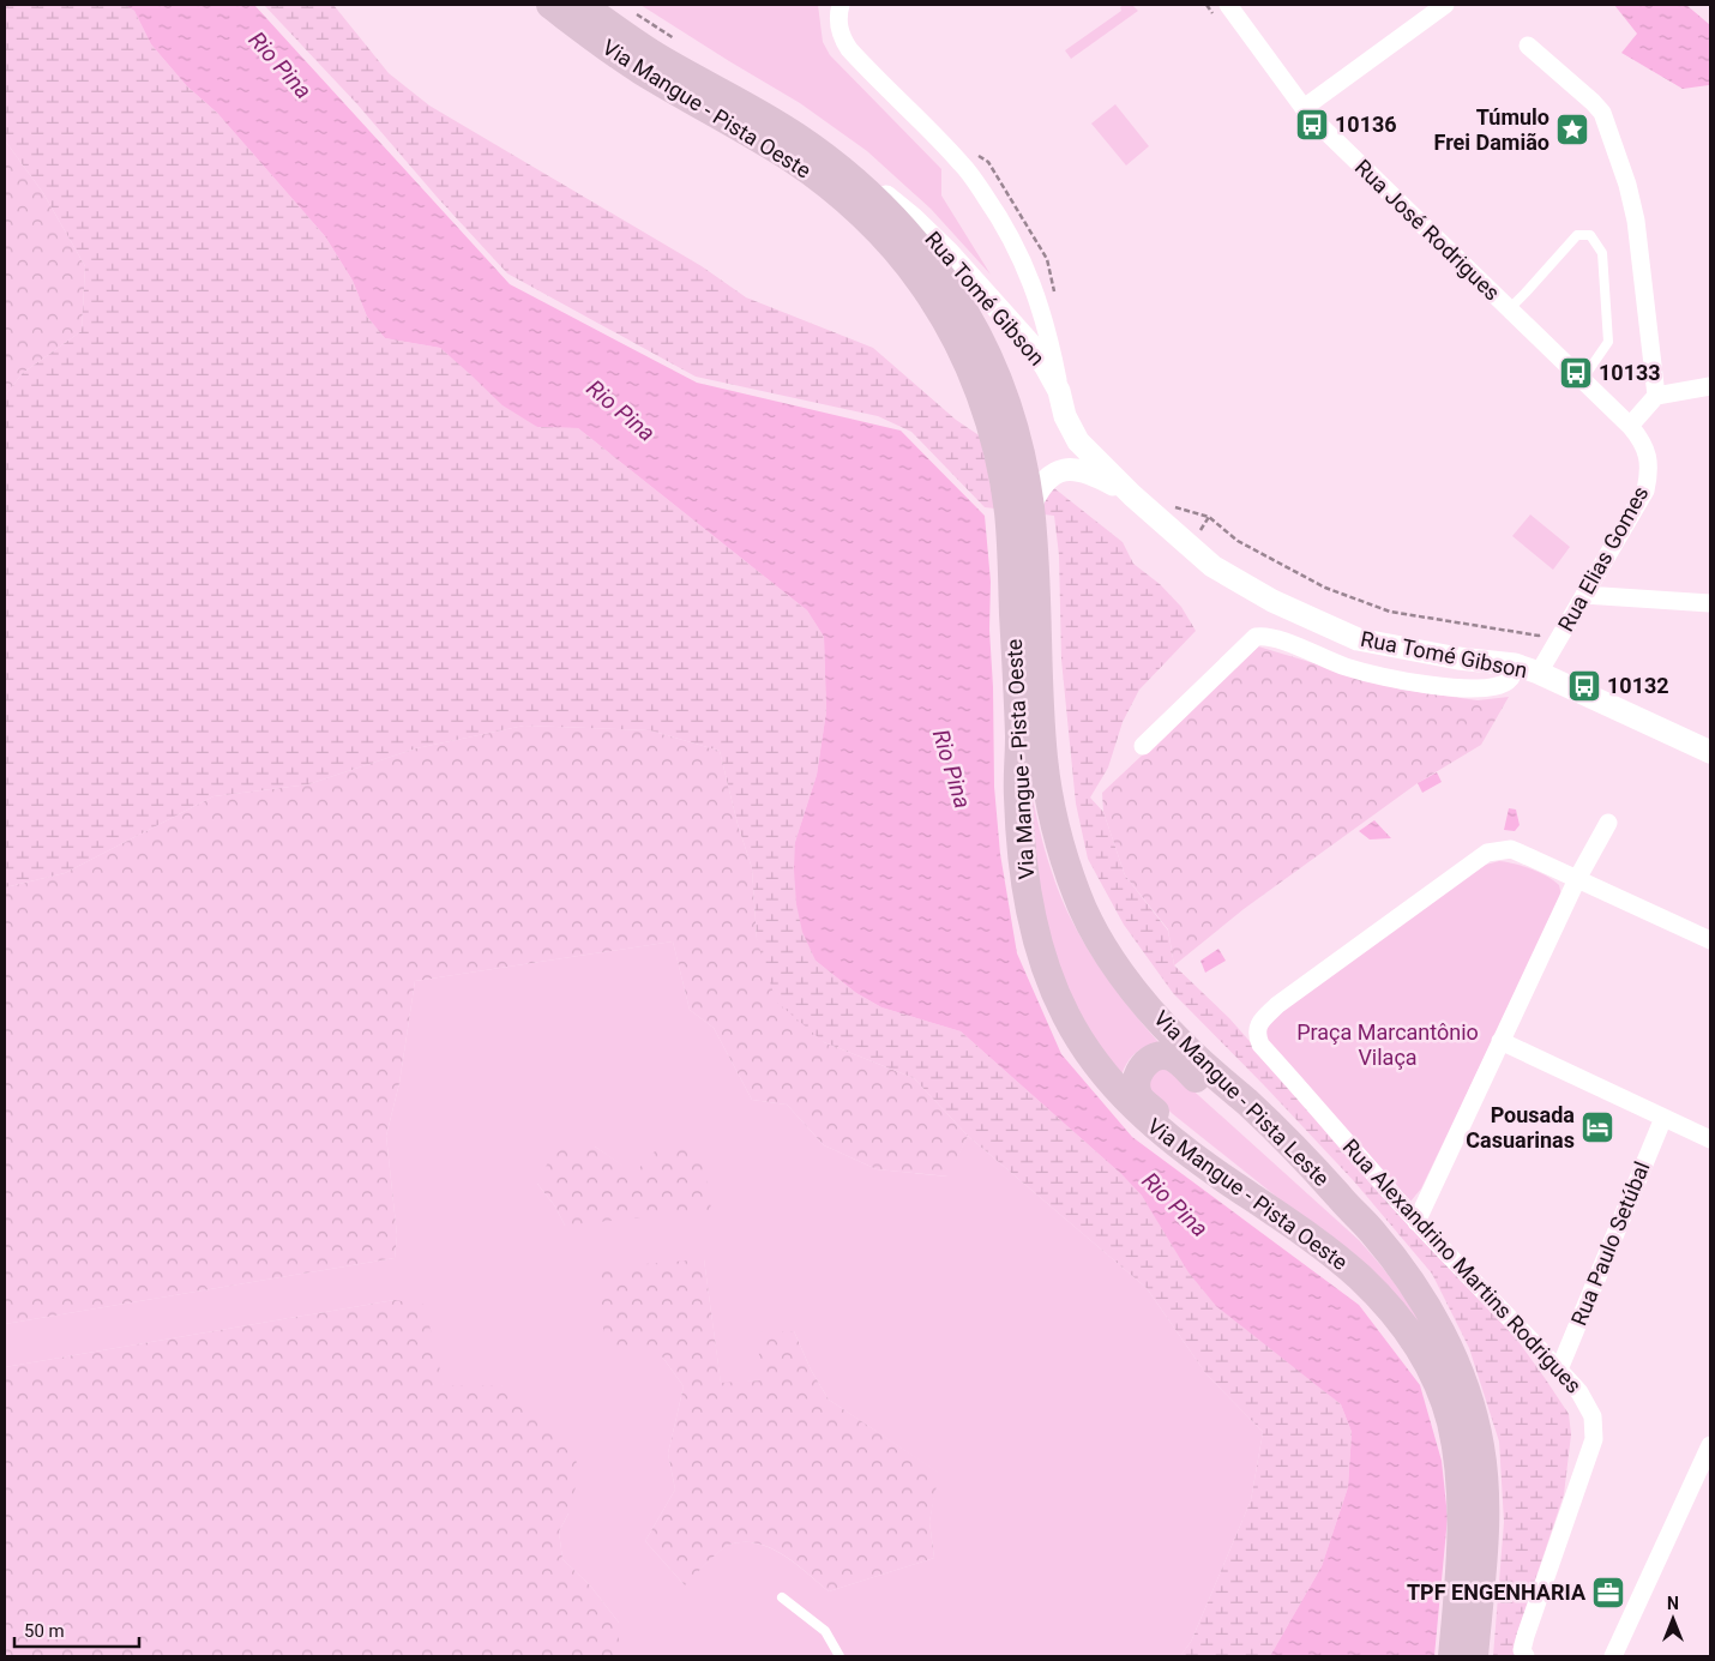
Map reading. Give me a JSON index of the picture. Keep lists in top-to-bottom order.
{
  "streets": {
    "main road": ["Via Mangue - Pista Oeste", "Via Mangue - Pista Leste"],
    "street": [
      "Rua José Rodrigues",
      "Rua Tomé Gibson",
      "Rua Elias Gomes",
      "Rua Paulo Setúbal",
      "Rua Alexandrino Martins Rodrigues"
    ]
  },
  "crossings": [
    ["Via Mangue - Pista Oeste", "Rua Tomé Gibson"],
    ["Via Mangue - Pista Oeste", "Via Mangue - Pista Leste"],
    ["Rua José Rodrigues", "Rua Elias Gomes"],
    ["Rua Tomé Gibson", "Rua Elias Gomes"],
    ["Rua Tomé Gibson", "Via Mangue - Pista Leste"],
    ["Rua Paulo Setúbal", "Rua Alexandrino Martins Rodrigues"]
  ],
  "water": ["Rio Pina"],
  "parks": ["Praça Marcantônio Vilaça"],
  "places": {
    "bus stop": ["10136", "10133", "10132"],
    "place": ["Túmulo Frei Damião"],
    "hotel": ["Pousada Casuarinas"],
    "office": ["TPF ENGENHARIA"]
  },
  "scale_bar": "50 m",
  "north": "top"
}
